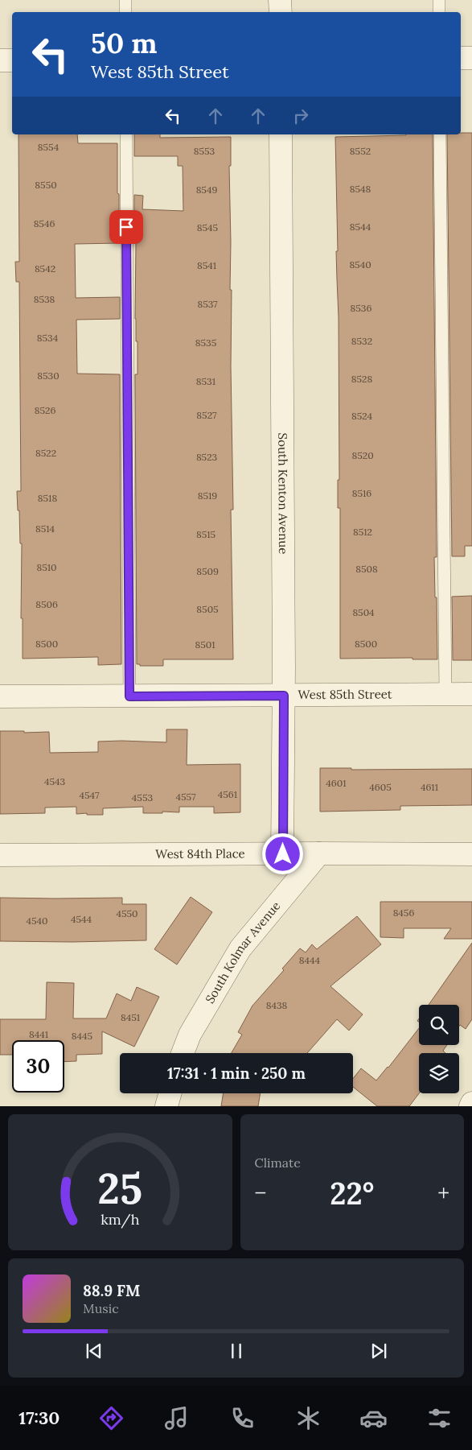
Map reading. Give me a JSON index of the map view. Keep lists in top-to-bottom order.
{
  "streets": {
    "street": [
      "South Kenton Avenue",
      "West 85th Street",
      "West 84th Place",
      "South Kolmar Avenue"
    ]
  },
  "crossings": [
    ["South Kenton Avenue", "West 85th Street"],
    ["South Kenton Avenue", "West 84th Place"],
    ["West 84th Place", "South Kolmar Avenue"]
  ],
  "house_numbers": [
    "8554",
    "8553",
    "8552",
    "8550",
    "8548",
    "8549",
    "8546",
    "8544",
    "8545",
    "8540",
    "8541",
    "8542",
    "8538",
    "8537",
    "8536",
    "8534",
    "8532",
    "8535",
    "8530",
    "8528",
    "8531",
    "8526",
    "8527",
    "8524",
    "8522",
    "8520",
    "8523",
    "8516",
    "8519",
    "8518",
    "8514",
    "8512",
    "8515",
    "8510",
    "8508",
    "8509",
    "8506",
    "8505",
    "8504",
    "8500",
    "8500",
    "8501",
    "4543",
    "4601",
    "4605",
    "4611",
    "4561",
    "4547",
    "4557",
    "4553",
    "8456",
    "4550",
    "4544",
    "4540",
    "8444",
    "8438",
    "8451",
    "8441",
    "8445"
  ],
  "page": {
    "turn": ["50 m", "West 85th Street"],
    "limit": "30",
    "trip": "17:31 · 1 min · 250 m",
    "tile": "Climate",
    "heat": ["−", "22°", "+"],
    "song": ["88.9 FM", "Music"],
    "tabs": "17:30",
    "gauge": ["25", "km/h"]
  }
}
